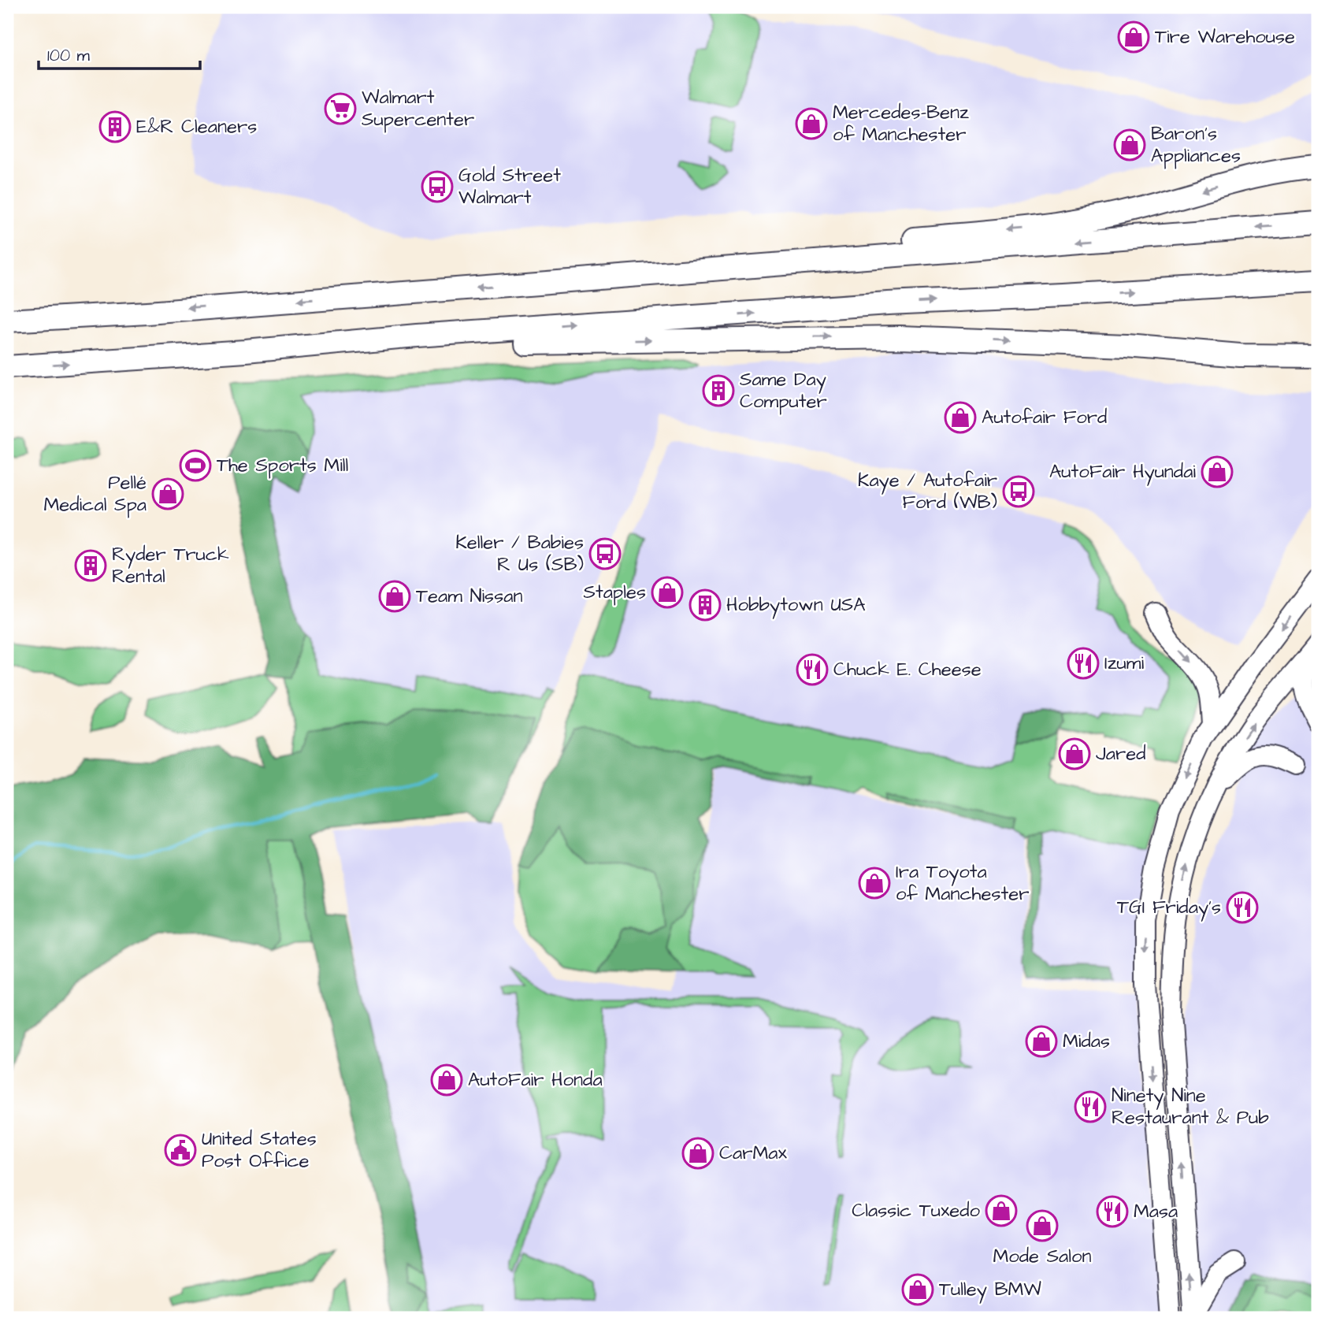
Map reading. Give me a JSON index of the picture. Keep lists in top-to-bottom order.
{
  "places": {
    "shop": [
      "Tire Warehouse",
      "Mercedes-Benz of Manchester",
      "Baron's Appliances",
      "Autofair Ford",
      "AutoFair Hyundai",
      "Pellé Medical Spa",
      "Staples",
      "Team Nissan",
      "Jared",
      "Ira Toyota of Manchester",
      "Midas",
      "AutoFair Honda",
      "CarMax",
      "Classic Tuxedo",
      "Mode Salon",
      "Tulley BMW"
    ],
    "supermarket": ["Walmart Supercenter"],
    "building": [
      "E&R Cleaners",
      "Same Day Computer",
      "Ryder Truck Rental",
      "Hobbytown USA"
    ],
    "bus stop": ["Gold Street Walmart", "Kaye / Autofair Ford (WB)", "Keller / Babies R Us (SB)"],
    "sports": ["The Sports Mill"],
    "restaurant": [
      "Izumi",
      "Chuck E. Cheese",
      "TGI Friday's",
      "Ninety Nine Restaurant & Pub",
      "Masa"
    ],
    "public building": ["United States Post Office"]
  },
  "scale_bar": "100 m"
}
